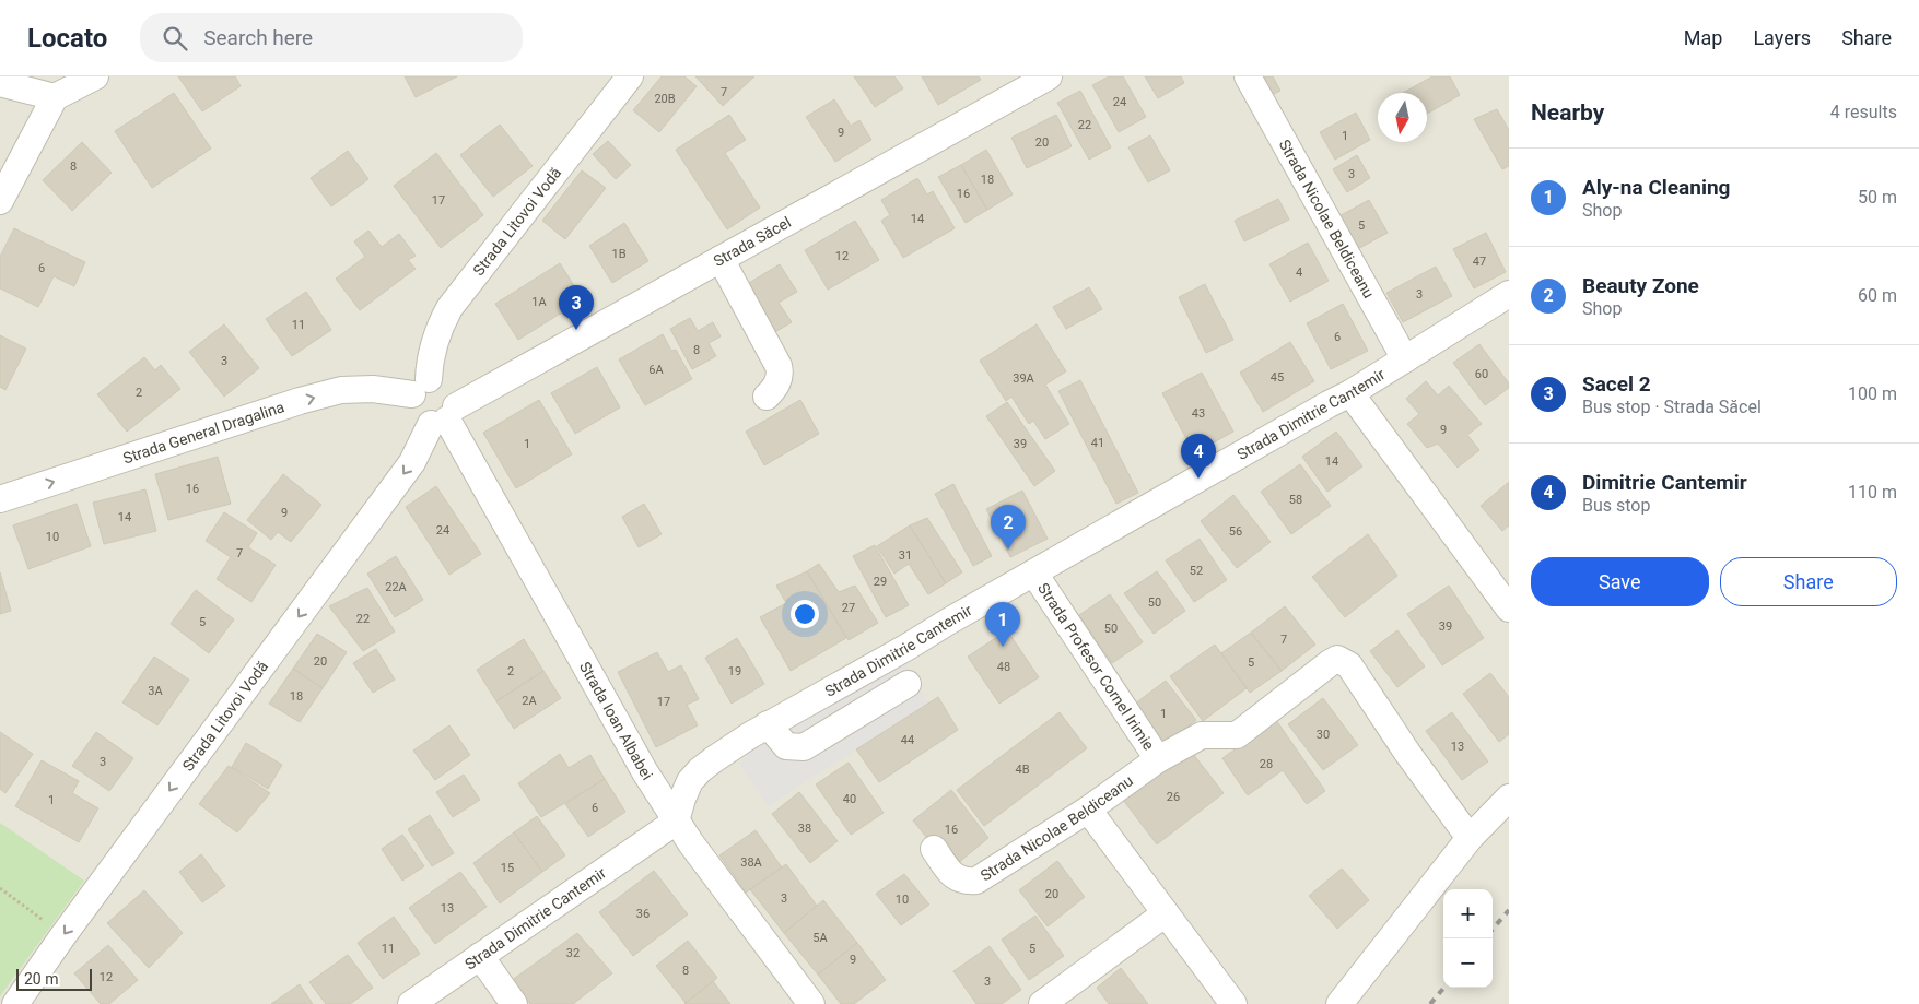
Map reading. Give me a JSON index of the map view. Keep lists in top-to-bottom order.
{
  "streets": {
    "street": [
      "Strada Nicolae Beldiceanu",
      "Strada Litovoi Vodă",
      "Strada Săcel",
      "Strada Dimitrie Cantemir",
      "Strada General Dragalina",
      "Strada Profesor Cornel Irimie",
      "Strada Ioan Albabei"
    ]
  },
  "crossings": [
    ["Strada Nicolae Beldiceanu", "Strada Dimitrie Cantemir"],
    ["Strada Nicolae Beldiceanu", "Strada Profesor Cornel Irimie"],
    ["Strada Litovoi Vodă", "Strada Săcel"],
    ["Strada Litovoi Vodă", "Strada General Dragalina"],
    ["Strada Litovoi Vodă", "Strada Ioan Albabei"],
    ["Strada Săcel", "Strada General Dragalina"],
    ["Strada Săcel", "Strada Ioan Albabei"],
    ["Strada Dimitrie Cantemir", "Strada Profesor Cornel Irimie"],
    ["Strada Dimitrie Cantemir", "Strada Ioan Albabei"],
    ["Strada General Dragalina", "Strada Ioan Albabei"]
  ],
  "one_way": ["Strada Litovoi Vodă", "Strada General Dragalina"],
  "house_numbers": [
    "7",
    "20B",
    "24",
    "22",
    "9",
    "1",
    "20",
    "8",
    "3",
    "18",
    "16",
    "17",
    "14",
    "5",
    "1B",
    "12",
    "47",
    "6",
    "4",
    "3",
    "1A",
    "11",
    "6",
    "8",
    "3",
    "6A",
    "60",
    "45",
    "39A",
    "2",
    "43",
    "9",
    "41",
    "1",
    "39",
    "14",
    "16",
    "58",
    "9",
    "14",
    "24",
    "56",
    "10",
    "7",
    "31",
    "52",
    "29",
    "22A",
    "50",
    "27",
    "22",
    "5",
    "39",
    "50",
    "7",
    "20",
    "5",
    "48",
    "2",
    "19",
    "3A",
    "18",
    "2A",
    "17",
    "1",
    "30",
    "44",
    "13",
    "3",
    "28",
    "4B",
    "26",
    "40",
    "1",
    "6",
    "38",
    "16",
    "38A",
    "15",
    "20",
    "3",
    "10",
    "13",
    "36",
    "5A",
    "11",
    "5",
    "32",
    "9",
    "8",
    "12",
    "3"
  ],
  "scale_bar": "20 m",
  "north": "bottom",
  "page": {
    "header": "Locato",
    "search": "Search here",
    "nav": ["Map", "Layers", "Share"],
    "heading": ["Nearby", "4 results"],
    "list": [
      {
        "mark": "1",
        "name": "Aly-na Cleaning",
        "note": "Shop",
        "value": "50 m"
      },
      {
        "mark": "2",
        "name": "Beauty Zone",
        "note": "Shop",
        "value": "60 m"
      },
      {
        "mark": "3",
        "name": "Sacel 2",
        "note": "Bus stop · Strada Săcel",
        "value": "100 m"
      },
      {
        "mark": "4",
        "name": "Dimitrie Cantemir",
        "note": "Bus stop",
        "value": "110 m"
      }
    ],
    "pins": [
      "3",
      "4",
      "2",
      "1"
    ],
    "buttons": ["Save", "Share"],
    "map_buttons": ["+", "−"],
    "scale": "20 m"
  }
}
